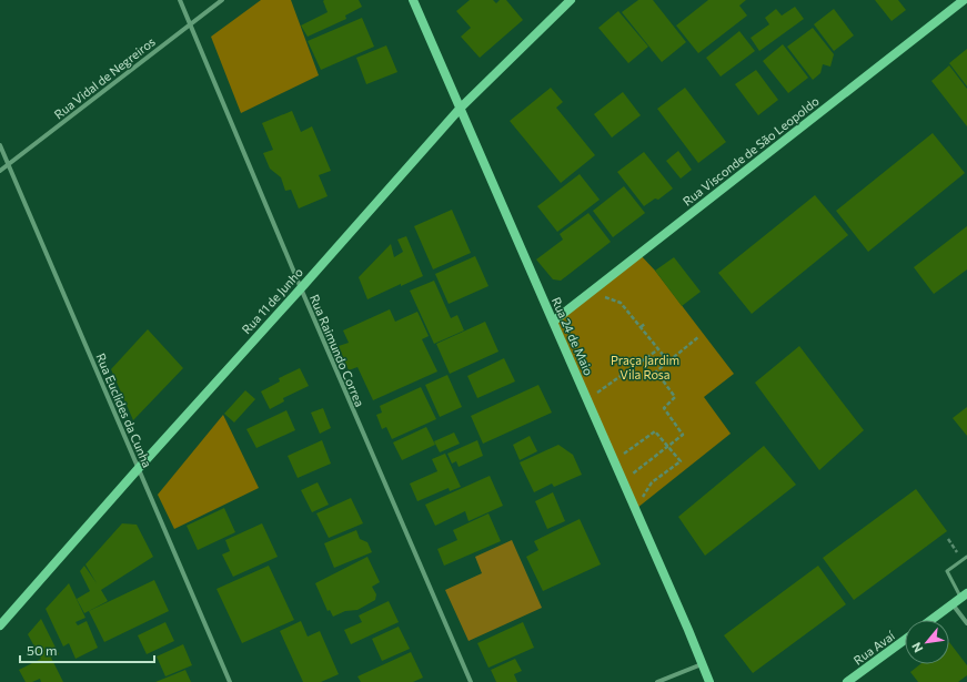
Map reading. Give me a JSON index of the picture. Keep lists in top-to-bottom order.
{
  "streets": {
    "street": [
      "Rua Vidal de Negreiros",
      "Rua Visconde de São Leopoldo",
      "Rua 11 de Junho",
      "Rua 24 de Maio",
      "Rua Raimundo Correa",
      "Rua Euclides da Cunha",
      "Rua Avaí"
    ]
  },
  "crossings": [
    ["Rua Vidal de Negreiros", "Rua Raimundo Correa"],
    ["Rua Vidal de Negreiros", "Rua Euclides da Cunha"],
    ["Rua Visconde de São Leopoldo", "Rua 24 de Maio"],
    ["Rua 11 de Junho", "Rua 24 de Maio"],
    ["Rua 11 de Junho", "Rua Raimundo Correa"],
    ["Rua 11 de Junho", "Rua Euclides da Cunha"]
  ],
  "parks": ["Praça Jardim Vila Rosa"],
  "scale_bar": "50 m",
  "north": "bottom left"
}
